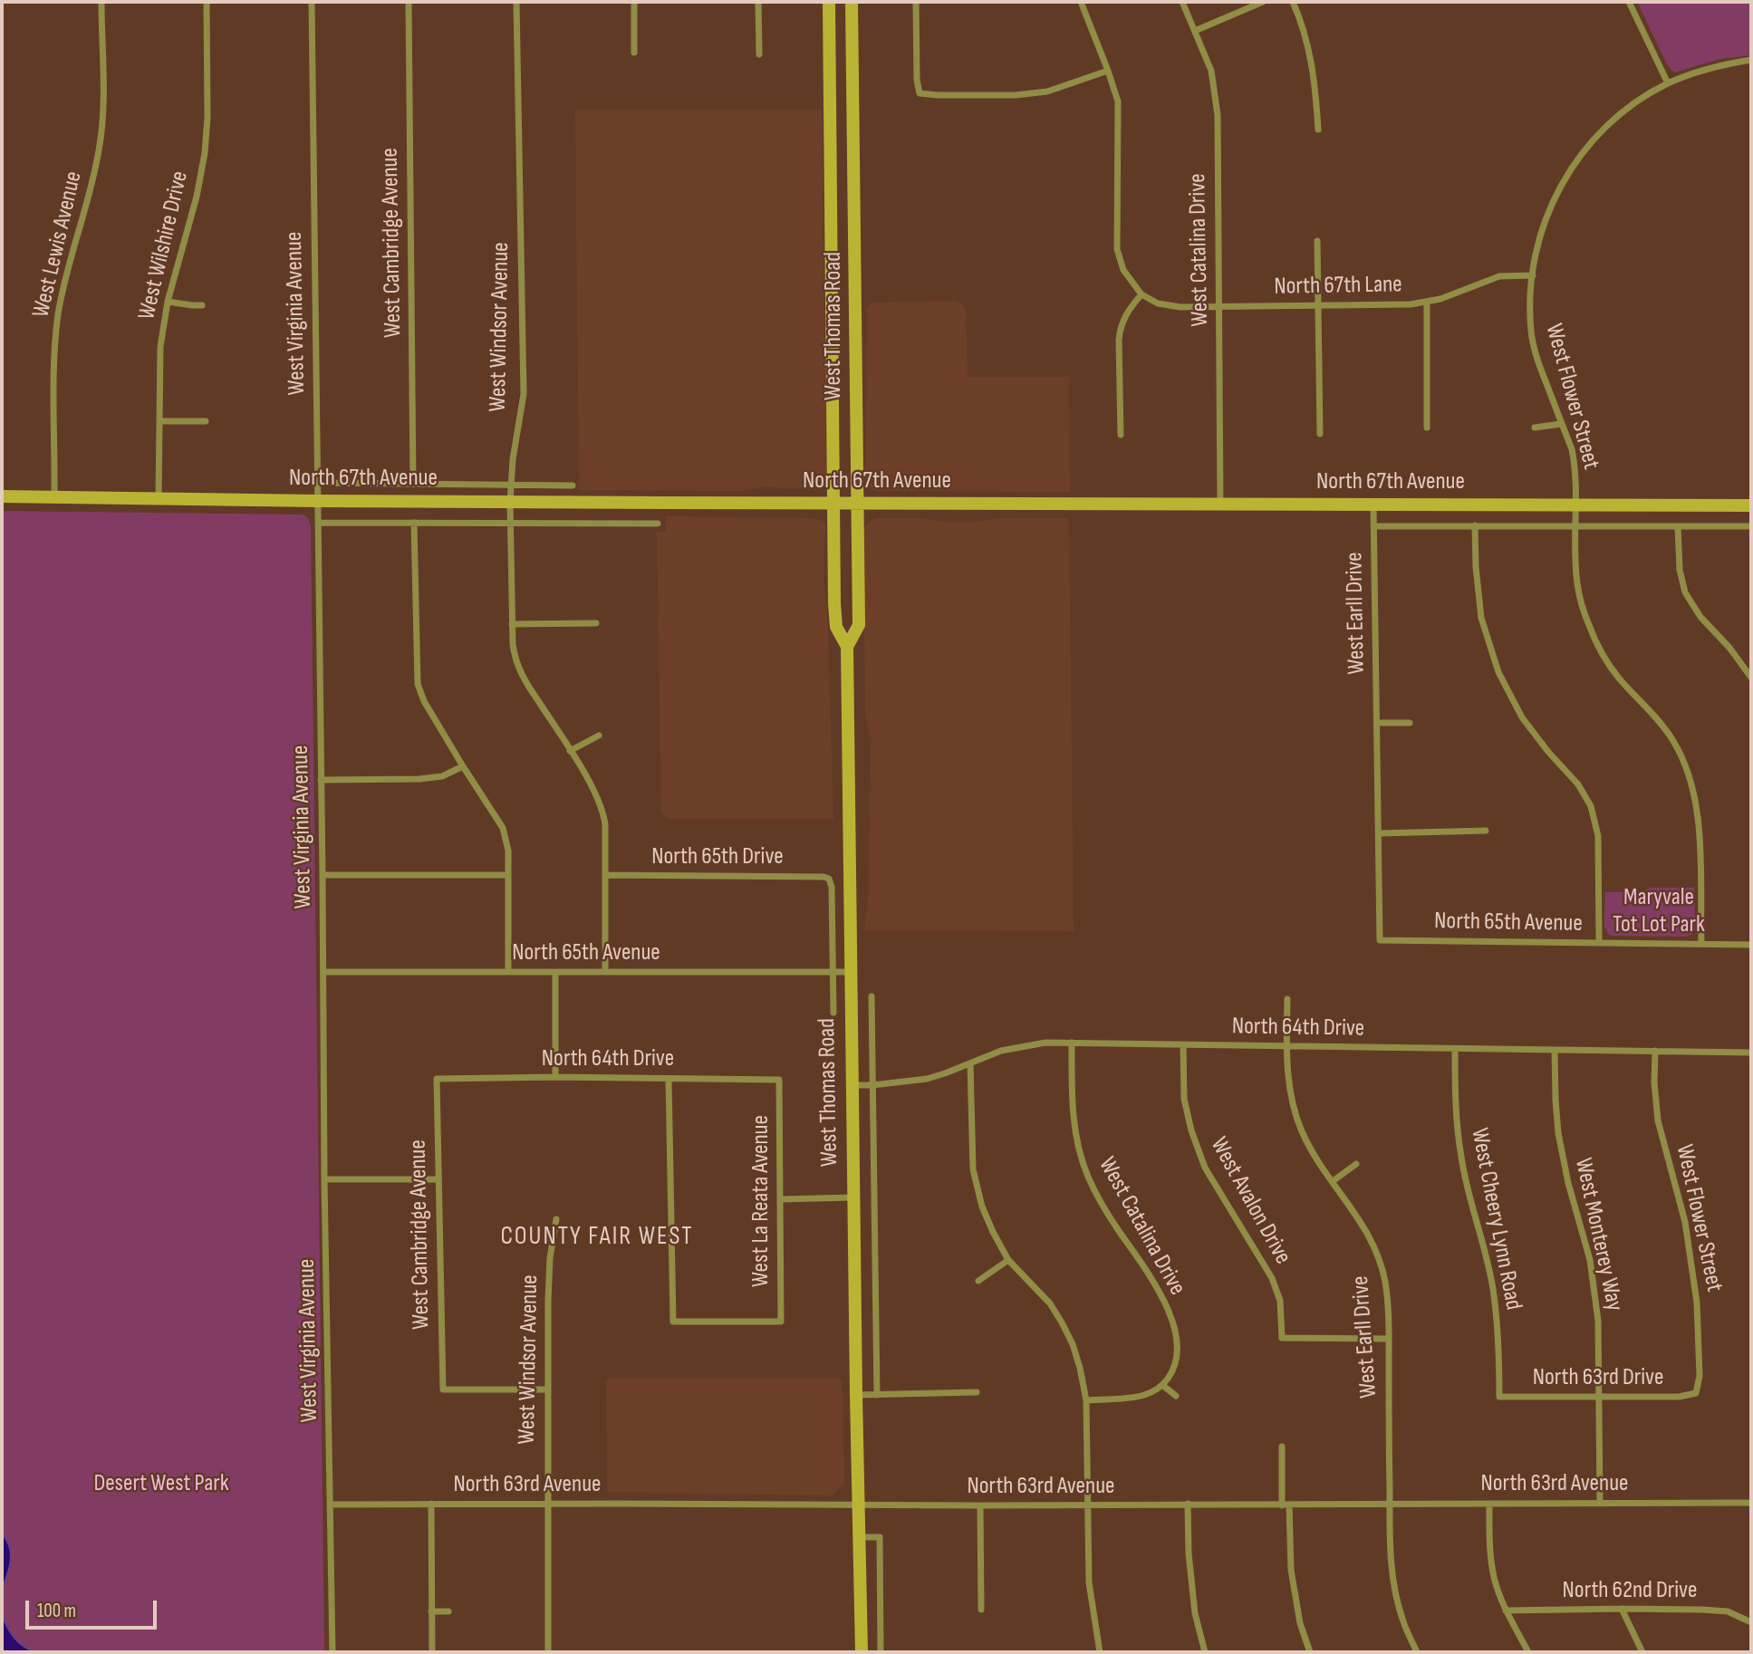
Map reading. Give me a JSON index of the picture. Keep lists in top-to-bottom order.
{
  "streets": {
    "main road": ["West Thomas Road", "North 67th Avenue"],
    "street": [
      "West Cambridge Avenue",
      "West Lewis Avenue",
      "West Wilshire Drive",
      "West Catalina Drive",
      "North 67th Lane",
      "West Virginia Avenue",
      "West Windsor Avenue",
      "West Flower Street",
      "West Earll Drive",
      "North 65th Drive",
      "North 65th Avenue",
      "North 64th Drive",
      "West La Reata Avenue",
      "West Avalon Drive",
      "West Cheery Lynn Road",
      "West Monterey Way",
      "North 63rd Drive",
      "North 63rd Avenue",
      "North 62nd Drive"
    ]
  },
  "crossings": [
    ["West Cambridge Avenue", "West Windsor Avenue"],
    ["West Cambridge Avenue", "North 67th Avenue"],
    ["West Cambridge Avenue", "North 64th Drive"],
    ["West Lewis Avenue", "North 67th Avenue"],
    ["West Wilshire Drive", "North 67th Avenue"],
    ["West Catalina Drive", "North 67th Lane"],
    ["West Catalina Drive", "North 67th Avenue"],
    ["West Catalina Drive", "North 64th Drive"],
    ["North 67th Lane", "West Flower Street"],
    ["West Virginia Avenue", "North 67th Avenue"],
    ["West Virginia Avenue", "North 65th Avenue"],
    ["West Virginia Avenue", "North 63rd Avenue"],
    ["West Thomas Road", "North 67th Avenue"],
    ["West Thomas Road", "North 65th Drive"],
    ["West Thomas Road", "North 65th Avenue"],
    ["West Thomas Road", "North 64th Drive"],
    ["West Thomas Road", "North 63rd Avenue"],
    ["West Windsor Avenue", "North 67th Avenue"],
    ["West Windsor Avenue", "North 65th Drive"],
    ["West Windsor Avenue", "North 65th Avenue"],
    ["West Windsor Avenue", "North 63rd Avenue"],
    ["West Flower Street", "North 67th Avenue"],
    ["West Flower Street", "North 65th Avenue"],
    ["West Flower Street", "North 64th Drive"],
    ["West Flower Street", "North 63rd Drive"],
    ["North 67th Avenue", "West Earll Drive"],
    ["West Earll Drive", "North 65th Avenue"],
    ["West Earll Drive", "North 64th Drive"],
    ["West Earll Drive", "West Avalon Drive"],
    ["West Earll Drive", "North 63rd Avenue"],
    ["North 64th Drive", "West La Reata Avenue"],
    ["North 64th Drive", "West Avalon Drive"],
    ["North 64th Drive", "West Cheery Lynn Road"],
    ["North 64th Drive", "West Monterey Way"],
    ["West Cheery Lynn Road", "North 63rd Drive"],
    ["West Monterey Way", "North 63rd Drive"],
    ["West Monterey Way", "North 63rd Avenue"]
  ],
  "districts": ["COUNTY FAIR WEST"],
  "parks": ["Maryvale Tot Lot Park", "Desert West Park"],
  "scale_bar": "100 m"
}
